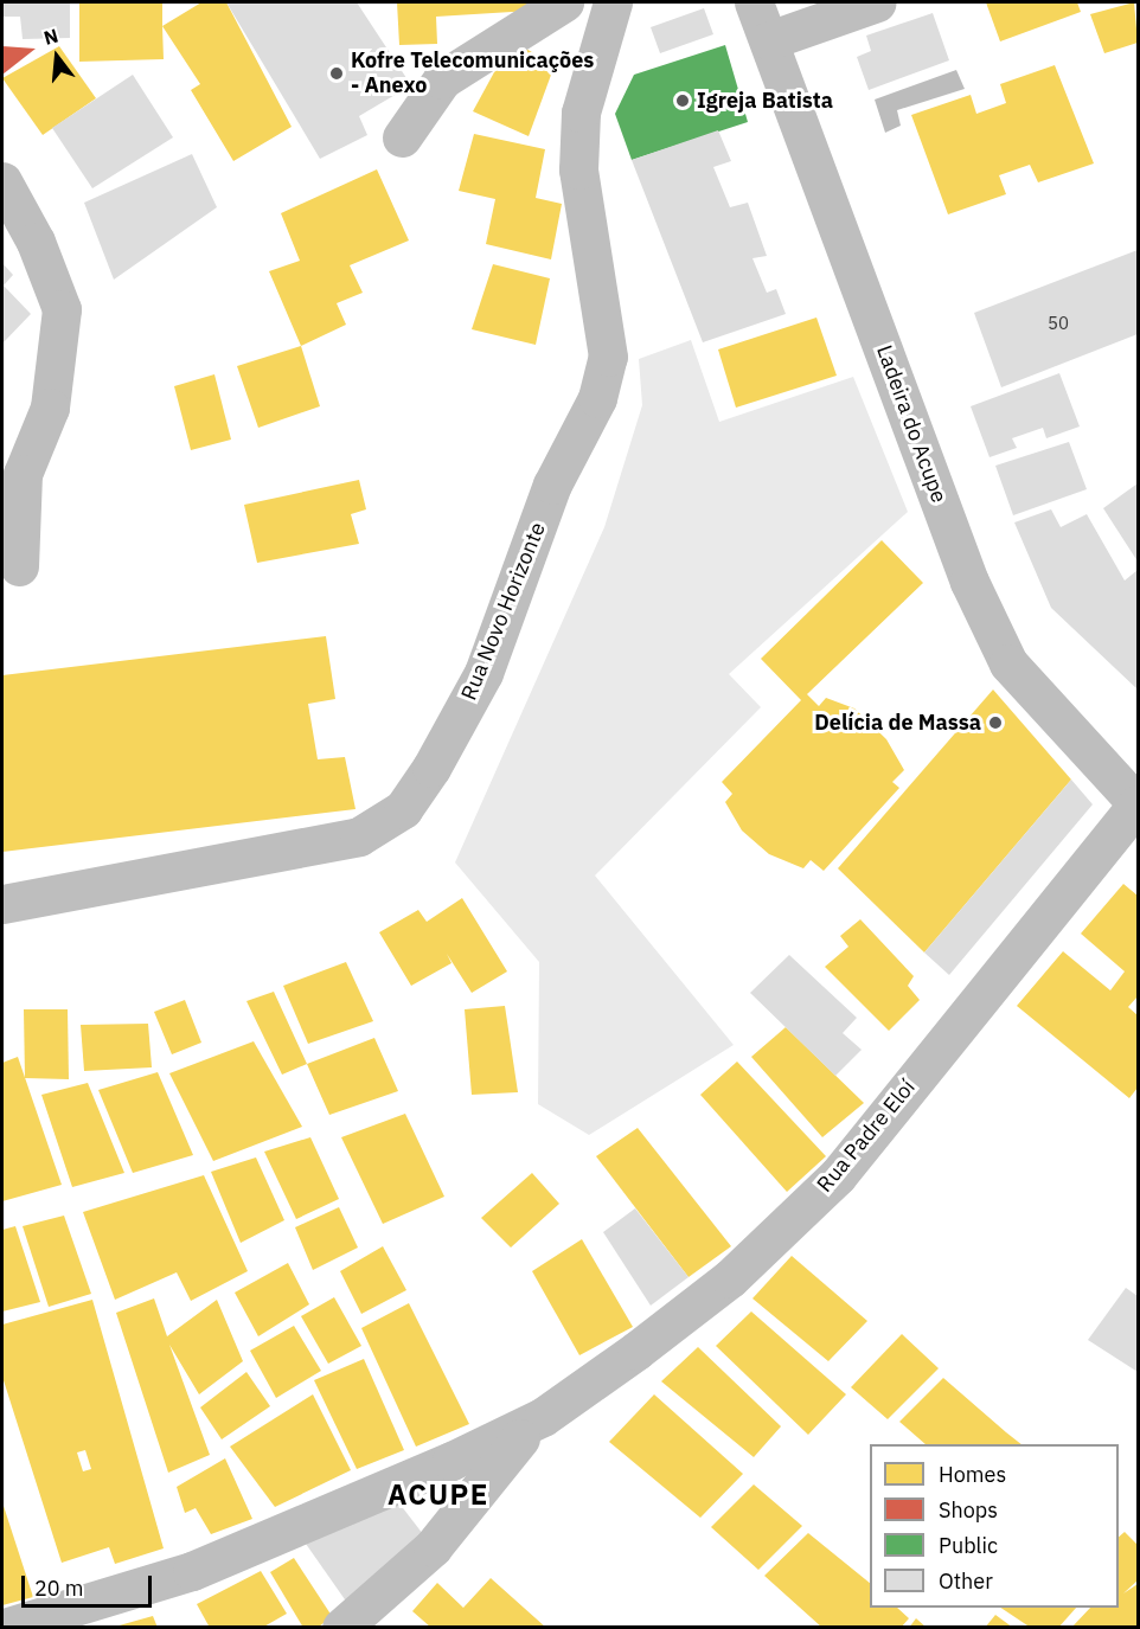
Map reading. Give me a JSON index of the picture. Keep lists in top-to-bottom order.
{
  "streets": {
    "street": ["Ladeira do Acupe", "Rua Novo Horizonte", "Rua Padre Eloí"]
  },
  "crossings": [
    ["Ladeira do Acupe", "Rua Padre Eloí"]
  ],
  "districts": ["ACUPE"],
  "places": ["Kofre Telecomunicações - Anexo", "Igreja Batista", "Delícia de Massa"],
  "house_numbers": ["50"],
  "legend": [
    "Homes",
    "Shops",
    "Public",
    "Other"
  ],
  "scale_bar": "20 m",
  "north": "top"
}
